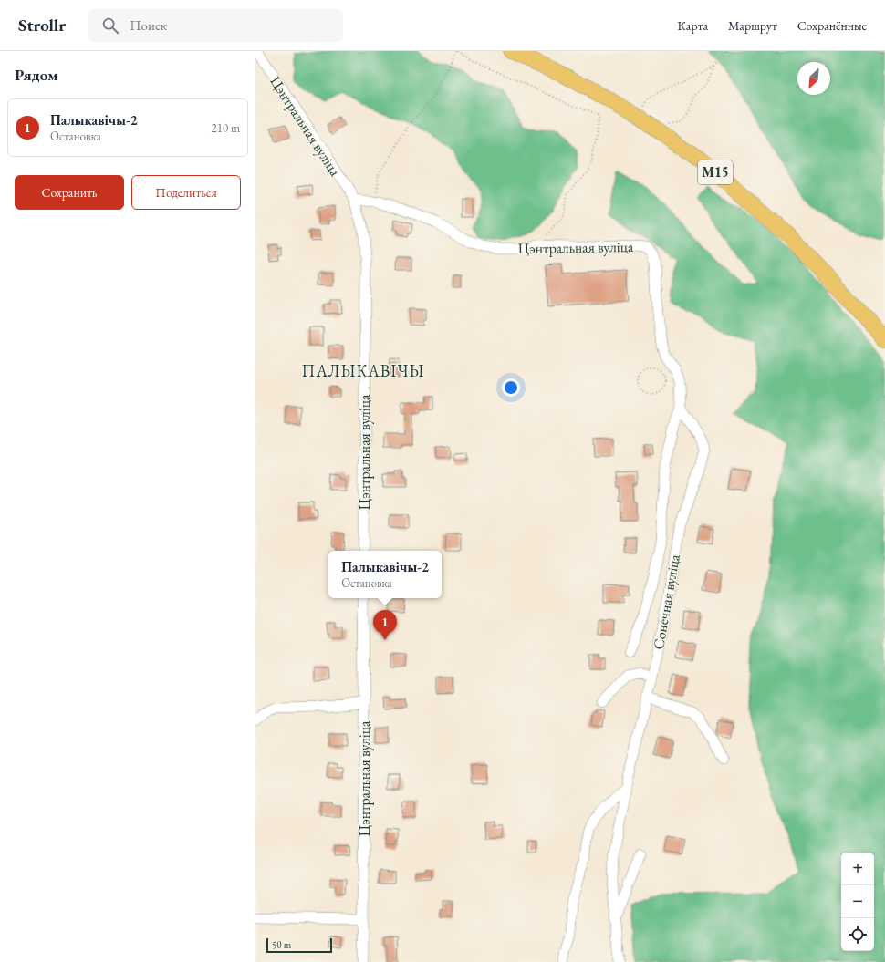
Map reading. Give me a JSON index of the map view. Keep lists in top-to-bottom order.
{
  "streets": {
    "highway": ["М15"],
    "street": ["Цэнтральная вуліца", "Сонечная вуліца"]
  },
  "crossings": [
    ["Цэнтральная вуліца", "Сонечная вуліца"]
  ],
  "districts": ["ПАЛЫКАВІЧЫ"],
  "scale_bar": "50 m",
  "north": "bottom left",
  "page": {
    "header": "Strollr",
    "search": "Поиск",
    "nav": ["Карта", "Маршрут", "Сохранённые"],
    "heading": "Рядом",
    "list": [
      {
        "mark": "1",
        "name": "Палыкавічы-2",
        "note": "Остановка",
        "value": "210 m"
      }
    ],
    "buttons": ["Сохранить", "Поделиться"],
    "popup": ["Палыкавічы-2", "Остановка"],
    "pins": "1",
    "map_buttons": ["+", "−"],
    "scale": "50 m"
  }
}
